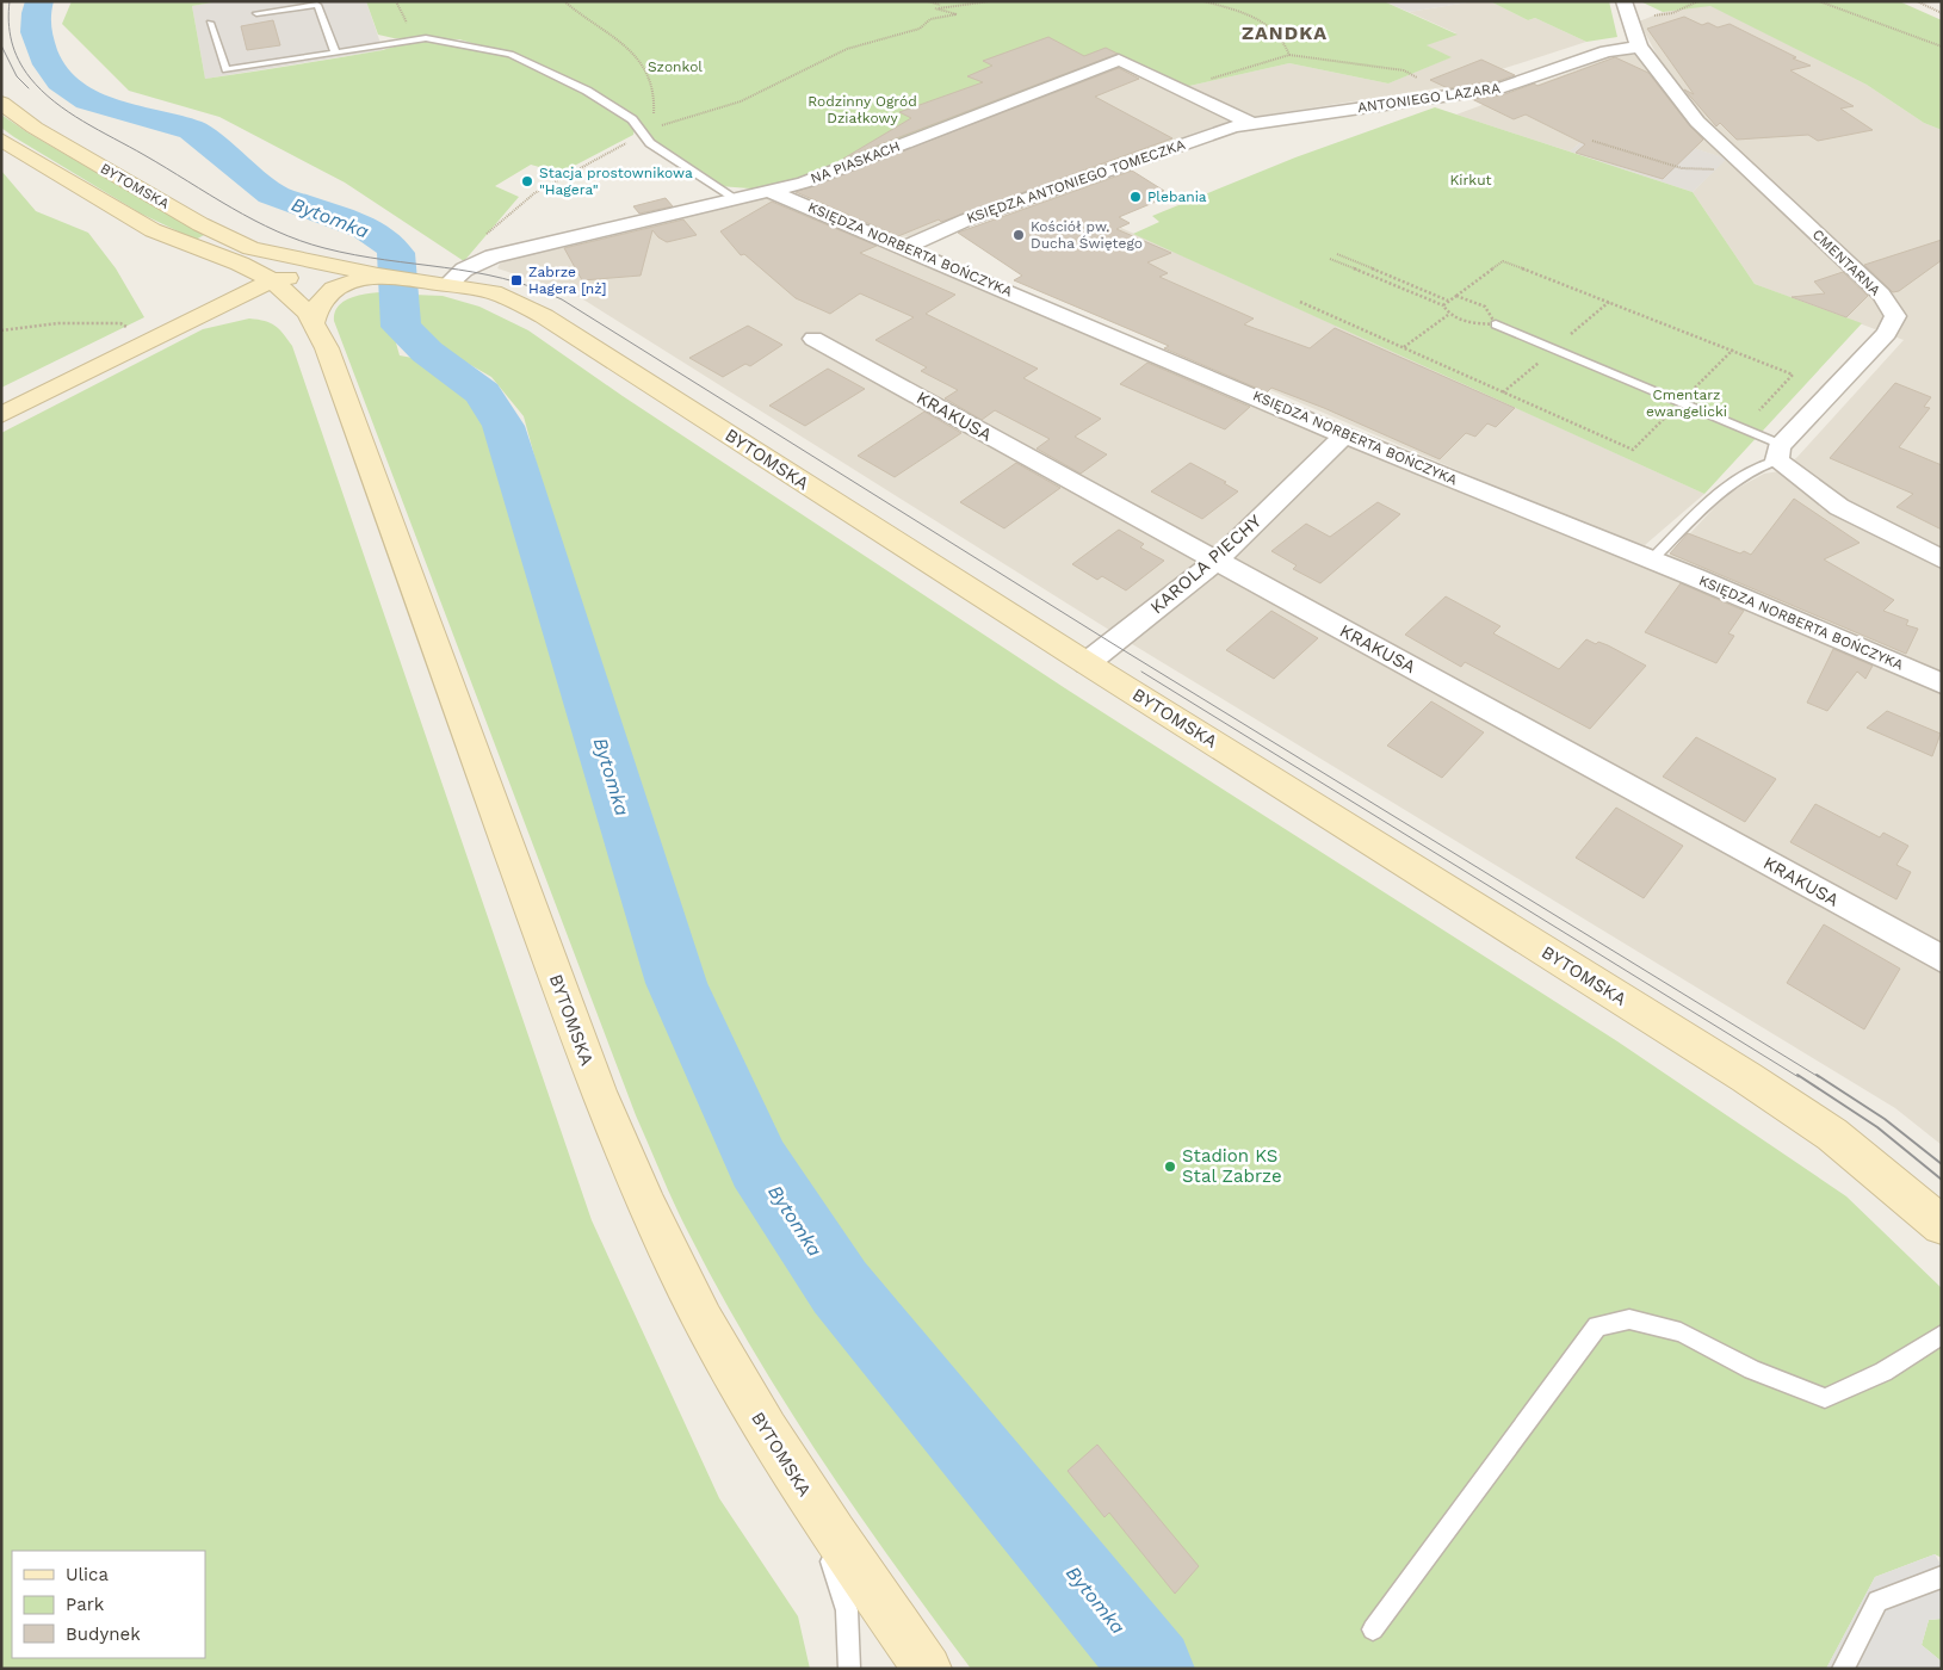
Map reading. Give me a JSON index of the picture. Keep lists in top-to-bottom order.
{
  "streets": {
    "street": [
      "ANTONIEGO LAZARA",
      "NA PIASKACH",
      "KSIĘDZA ANTONIEGO TOMECZKA",
      "BYTOMSKA",
      "KSIĘDZA NORBERTA BOŃCZYKA",
      "CMENTARNA",
      "KRAKUSA",
      "KAROLA PIECHY"
    ]
  },
  "crossings": [
    ["ANTONIEGO LAZARA", "NA PIASKACH"],
    ["ANTONIEGO LAZARA", "KSIĘDZA ANTONIEGO TOMECZKA"],
    ["ANTONIEGO LAZARA", "CMENTARNA"],
    ["NA PIASKACH", "KSIĘDZA ANTONIEGO TOMECZKA"],
    ["NA PIASKACH", "BYTOMSKA"],
    ["NA PIASKACH", "KSIĘDZA NORBERTA BOŃCZYKA"],
    ["KSIĘDZA ANTONIEGO TOMECZKA", "KSIĘDZA NORBERTA BOŃCZYKA"],
    ["BYTOMSKA", "KAROLA PIECHY"],
    ["KSIĘDZA NORBERTA BOŃCZYKA", "KAROLA PIECHY"],
    ["KRAKUSA", "KAROLA PIECHY"]
  ],
  "districts": ["ZANDKA"],
  "water": ["Bytomka"],
  "parks": [
    "Szonkol",
    "Rodzinny Ogród Działkowy",
    "Kirkut",
    "Cmentarz ewangelicki"
  ],
  "places": {
    "other": [
      "Stacja prostownikowa \"Hagera\"",
      "Plebania",
      "Kościół pw. Ducha Świętego",
      "Stadion KS Stal Zabrze"
    ],
    "transit": ["Zabrze Hagera [nż]"]
  },
  "legend": ["Ulica", "Park", "Budynek"]
}
